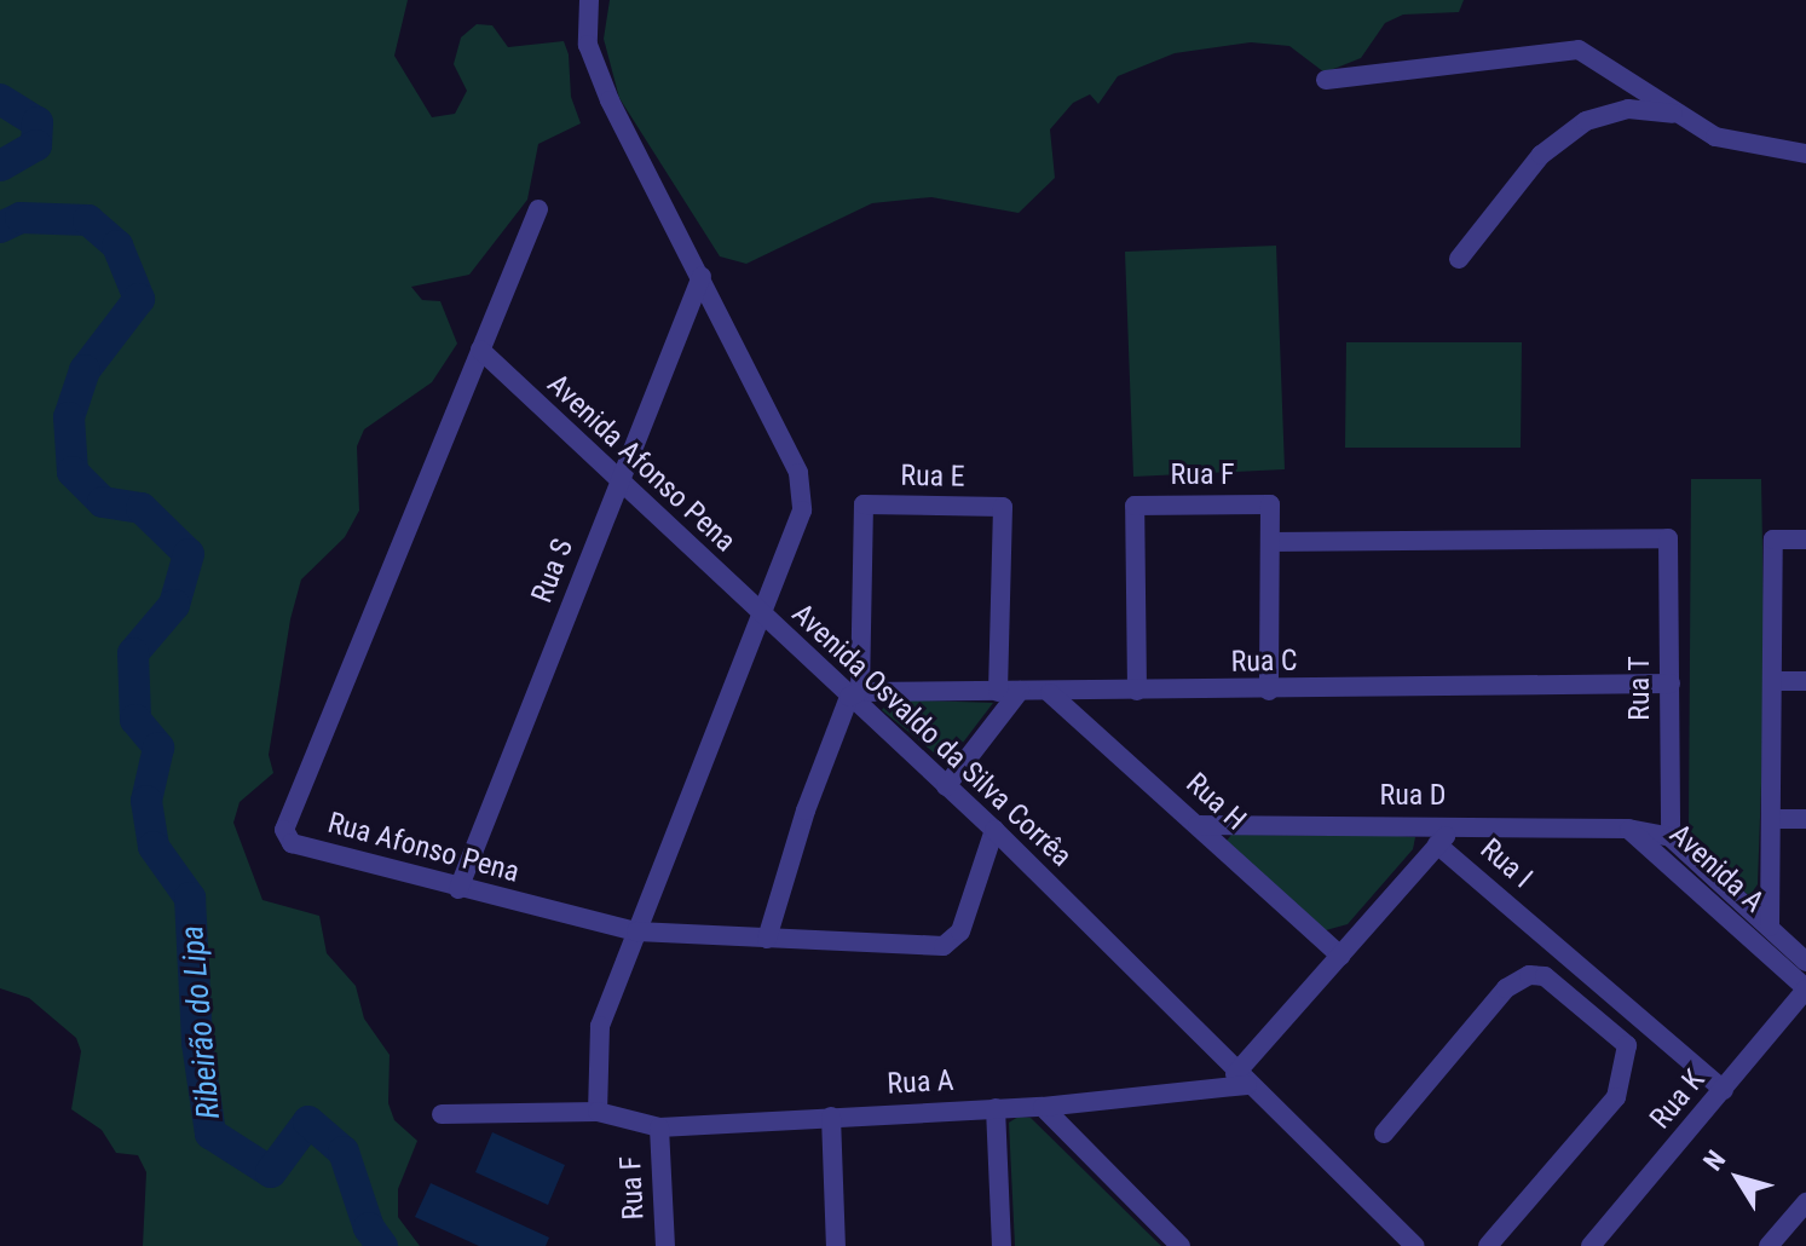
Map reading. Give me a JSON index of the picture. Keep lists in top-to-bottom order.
{
  "streets": {
    "street": [
      "Avenida Afonso Pena",
      "Rua F",
      "Rua E",
      "Rua S",
      "Rua C",
      "Rua T",
      "Avenida Osvaldo da Silva Corrêa",
      "Rua D",
      "Rua H",
      "Rua Afonso Pena",
      "Rua I",
      "Avenida A",
      "Rua A",
      "Rua K"
    ]
  },
  "crossings": [
    ["Avenida Afonso Pena", "Rua S"],
    ["Avenida Afonso Pena", "Avenida Osvaldo da Silva Corrêa"],
    ["Avenida Afonso Pena", "Rua Afonso Pena"],
    ["Rua F", "Rua C"],
    ["Rua F", "Rua T"],
    ["Rua F", "Rua A"],
    ["Rua E", "Rua C"],
    ["Rua E", "Avenida Osvaldo da Silva Corrêa"],
    ["Rua S", "Avenida Osvaldo da Silva Corrêa"],
    ["Rua S", "Rua Afonso Pena"],
    ["Rua C", "Rua T"],
    ["Rua C", "Avenida Osvaldo da Silva Corrêa"],
    ["Rua C", "Rua H"],
    ["Rua T", "Avenida A"],
    ["Avenida Osvaldo da Silva Corrêa", "Rua Afonso Pena"],
    ["Avenida Osvaldo da Silva Corrêa", "Rua I"],
    ["Avenida Osvaldo da Silva Corrêa", "Rua A"],
    ["Rua D", "Rua H"],
    ["Rua D", "Avenida A"],
    ["Rua H", "Rua I"],
    ["Rua I", "Rua A"],
    ["Rua I", "Rua K"],
    ["Avenida A", "Rua K"]
  ],
  "water": ["Ribeirão do Lipa"],
  "north": "top left"
}
